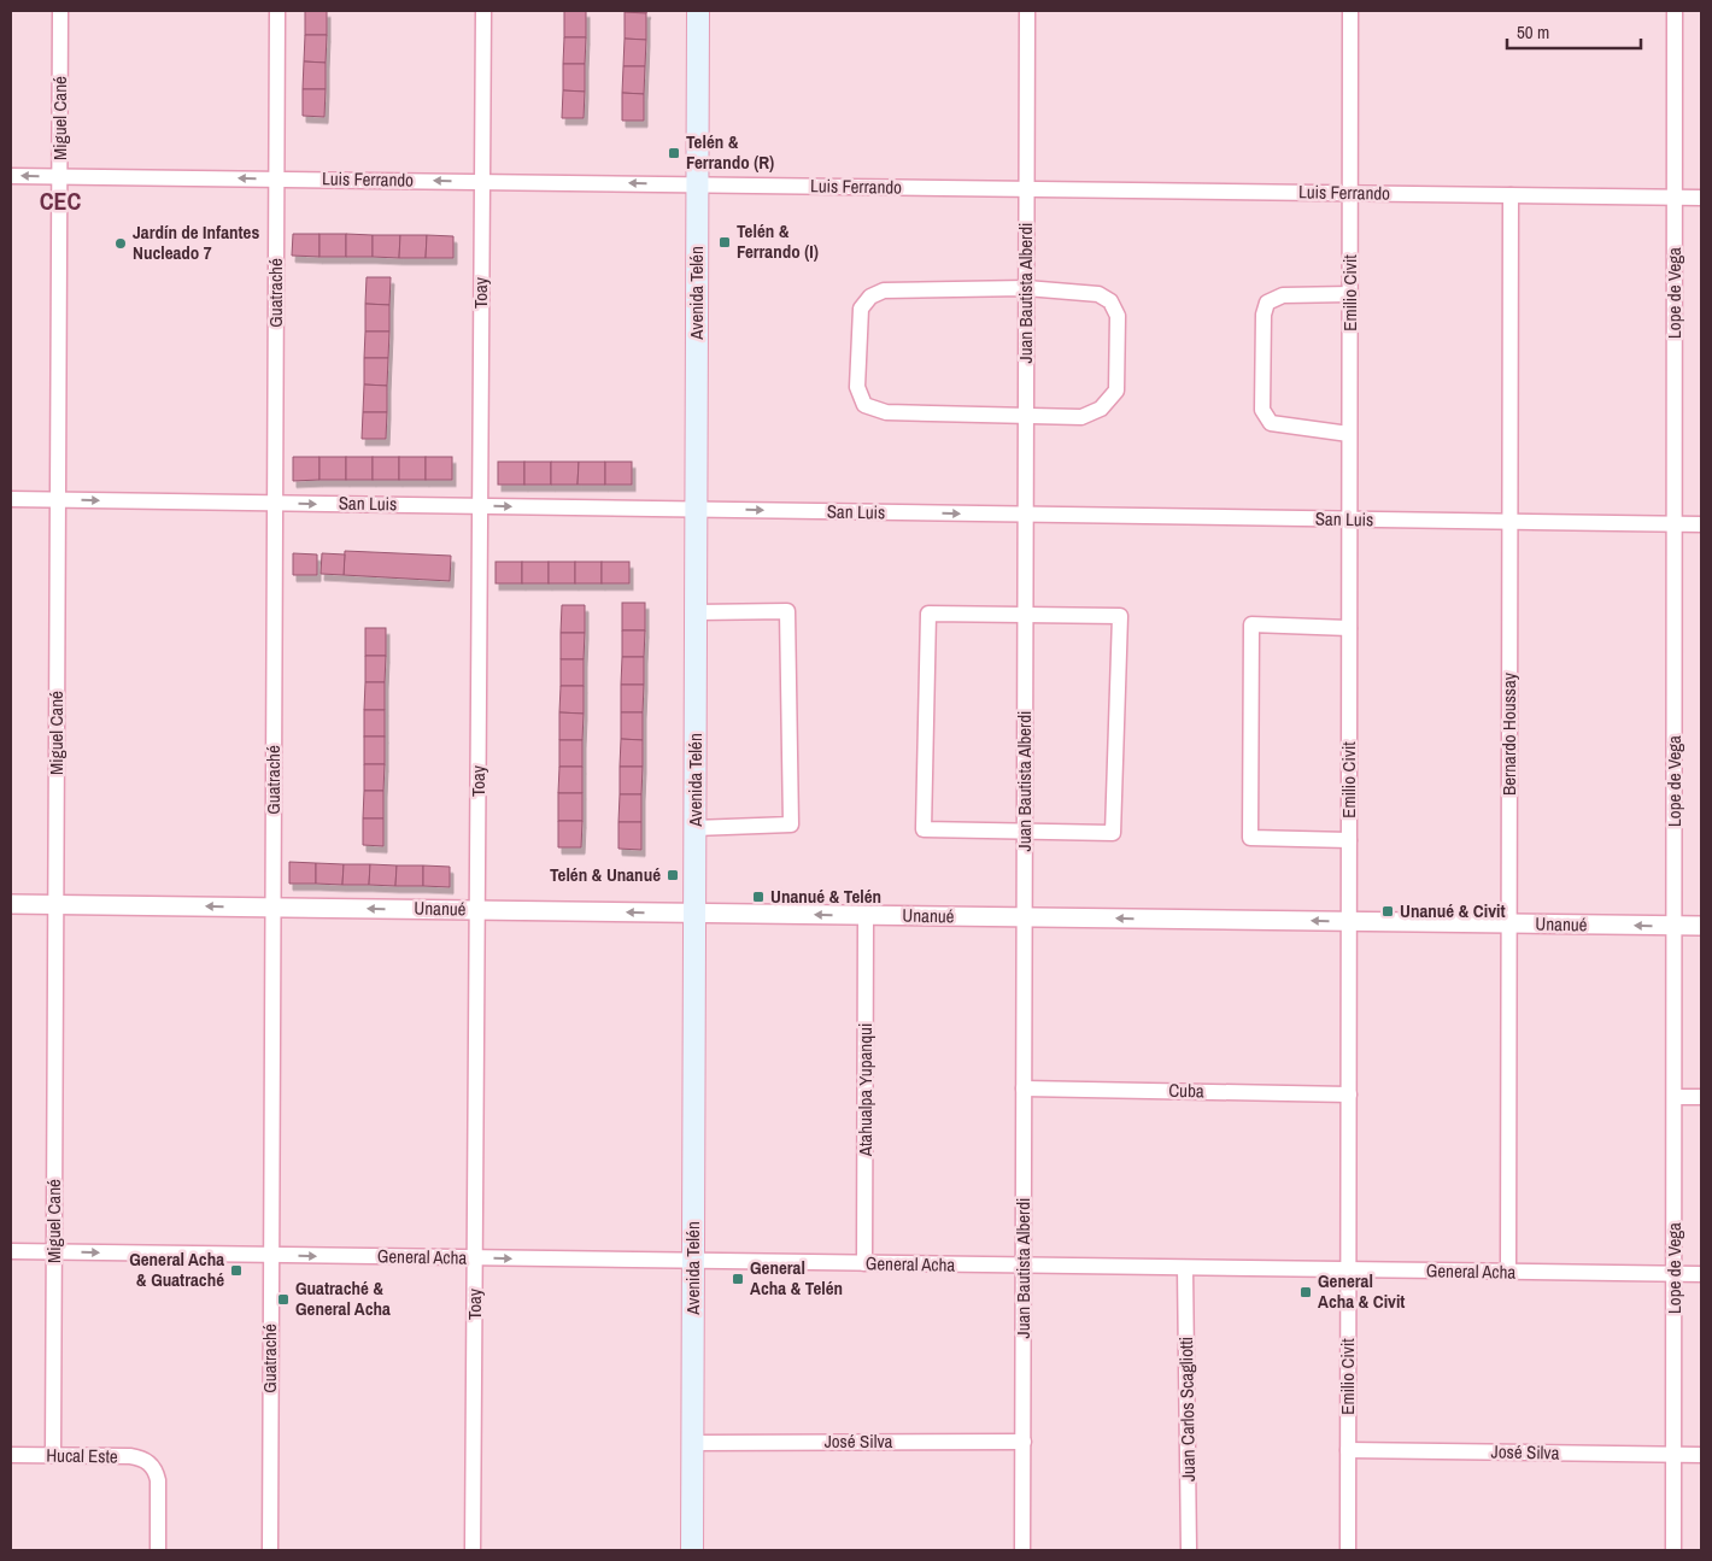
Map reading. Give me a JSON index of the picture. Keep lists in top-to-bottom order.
{
  "streets": {
    "main road": ["Avenida Telén"],
    "street": [
      "Miguel Cané",
      "Luis Ferrando",
      "Guatraché",
      "Toay",
      "Juan Bautista Alberdi",
      "Emilio Civit",
      "Lope de Vega",
      "San Luis",
      "Bernardo Houssay",
      "Unanué",
      "Atahualpa Yupanqui",
      "Cuba",
      "General Acha",
      "Juan Carlos Scagliotti",
      "José Silva",
      "Hucal Este"
    ]
  },
  "crossings": [
    ["Miguel Cané", "Luis Ferrando"],
    ["Miguel Cané", "San Luis"],
    ["Miguel Cané", "Unanué"],
    ["Miguel Cané", "General Acha"],
    ["Miguel Cané", "Hucal Este"],
    ["Luis Ferrando", "Guatraché"],
    ["Luis Ferrando", "Toay"],
    ["Luis Ferrando", "Avenida Telén"],
    ["Luis Ferrando", "Juan Bautista Alberdi"],
    ["Luis Ferrando", "Emilio Civit"],
    ["Luis Ferrando", "Lope de Vega"],
    ["Luis Ferrando", "Bernardo Houssay"],
    ["Guatraché", "San Luis"],
    ["Guatraché", "Unanué"],
    ["Guatraché", "General Acha"],
    ["Toay", "San Luis"],
    ["Toay", "Unanué"],
    ["Toay", "General Acha"],
    ["Avenida Telén", "San Luis"],
    ["Avenida Telén", "Unanué"],
    ["Avenida Telén", "General Acha"],
    ["Avenida Telén", "José Silva"],
    ["Juan Bautista Alberdi", "San Luis"],
    ["Juan Bautista Alberdi", "Unanué"],
    ["Juan Bautista Alberdi", "Cuba"],
    ["Juan Bautista Alberdi", "General Acha"],
    ["Juan Bautista Alberdi", "José Silva"],
    ["Emilio Civit", "San Luis"],
    ["Emilio Civit", "Unanué"],
    ["Emilio Civit", "Cuba"],
    ["Emilio Civit", "General Acha"],
    ["Emilio Civit", "José Silva"],
    ["Lope de Vega", "San Luis"],
    ["Lope de Vega", "Unanué"],
    ["Lope de Vega", "General Acha"],
    ["Lope de Vega", "José Silva"],
    ["San Luis", "Bernardo Houssay"],
    ["Bernardo Houssay", "Unanué"],
    ["Bernardo Houssay", "General Acha"],
    ["Unanué", "Atahualpa Yupanqui"],
    ["Atahualpa Yupanqui", "General Acha"],
    ["General Acha", "Juan Carlos Scagliotti"]
  ],
  "one_way": [
    "Luis Ferrando",
    "San Luis",
    "Unanué",
    "General Acha"
  ],
  "districts": ["CEC"],
  "places": {
    "transit": [
      "Telén & Ferrando (R)",
      "Telén & Ferrando (I)",
      "Telén & Unanué",
      "Unanué & Telén",
      "Unanué & Civit",
      "General Acha & Guatraché",
      "General Acha & Telén",
      "General Acha & Civit",
      "Guatraché & General Acha"
    ],
    "other": ["Jardín de Infantes Nucleado 7"]
  },
  "scale_bar": "50 m"
}
